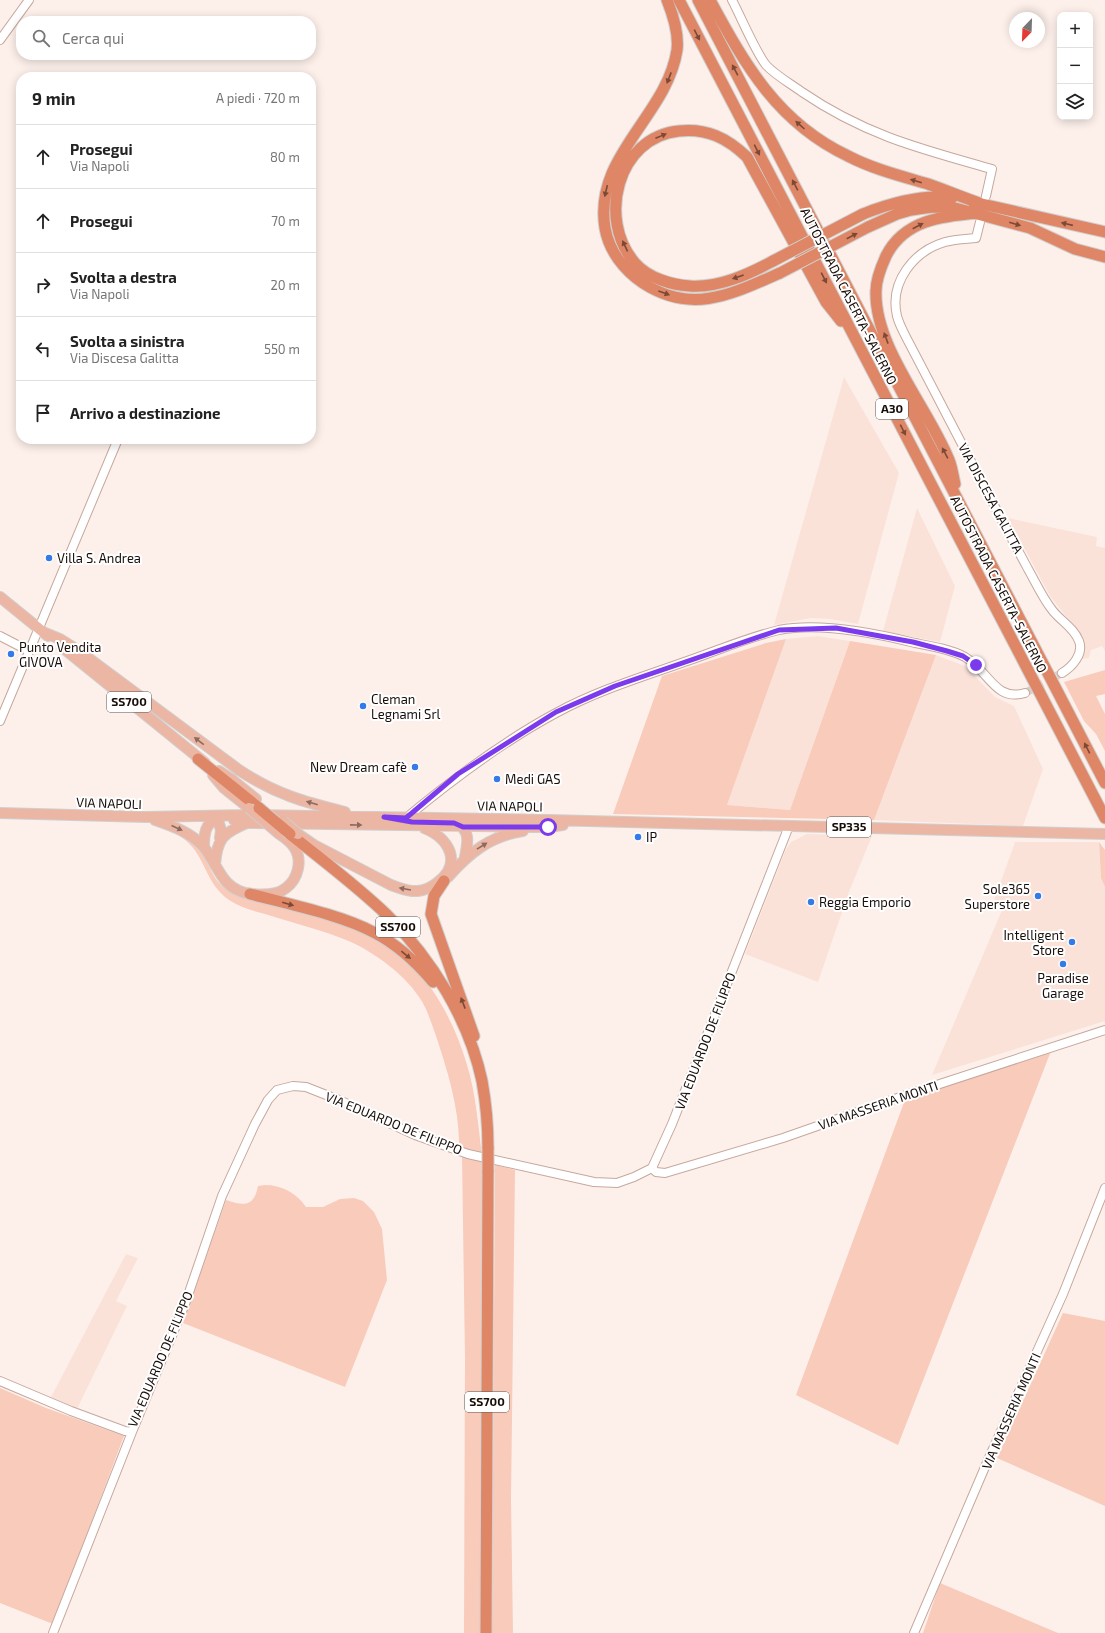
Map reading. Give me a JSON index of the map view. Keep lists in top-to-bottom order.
{
  "streets": {
    "highway": ["AUTOSTRADA CASERTA-SALERNO", "A30", "SS700"],
    "main road": ["VIA NAPOLI", "SP335"],
    "street": ["VIA DISCESA GALITTA", "VIA EDUARDO DE FILIPPO", "VIA MASSERIA MONTI"]
  },
  "crossings": [
    ["VIA NAPOLI", "SP335"],
    ["SP335", "VIA EDUARDO DE FILIPPO"],
    ["VIA EDUARDO DE FILIPPO", "VIA MASSERIA MONTI"]
  ],
  "places": [
    "Villa S. Andrea",
    "Punto Vendita GIVOVA",
    "Cleman Legnami Srl",
    "New Dream cafè",
    "Medi GAS",
    "IP",
    "Sole365 Superstore",
    "Reggia Emporio",
    "Intelligent Store",
    "Paradise Garage"
  ],
  "north": "bottom left",
  "page": {
    "map_buttons": ["+", "−"],
    "search": "Cerca qui",
    "heading": ["9 min", "A piedi · 720 m"],
    "list": [
      ["Prosegui", "Via Napoli", "80 m"],
      ["Prosegui", "70 m"],
      ["Svolta a destra", "Via Napoli", "20 m"],
      ["Svolta a sinistra", "Via Discesa Galitta", "550 m"],
      "Arrivo a destinazione"
    ]
  }
}
